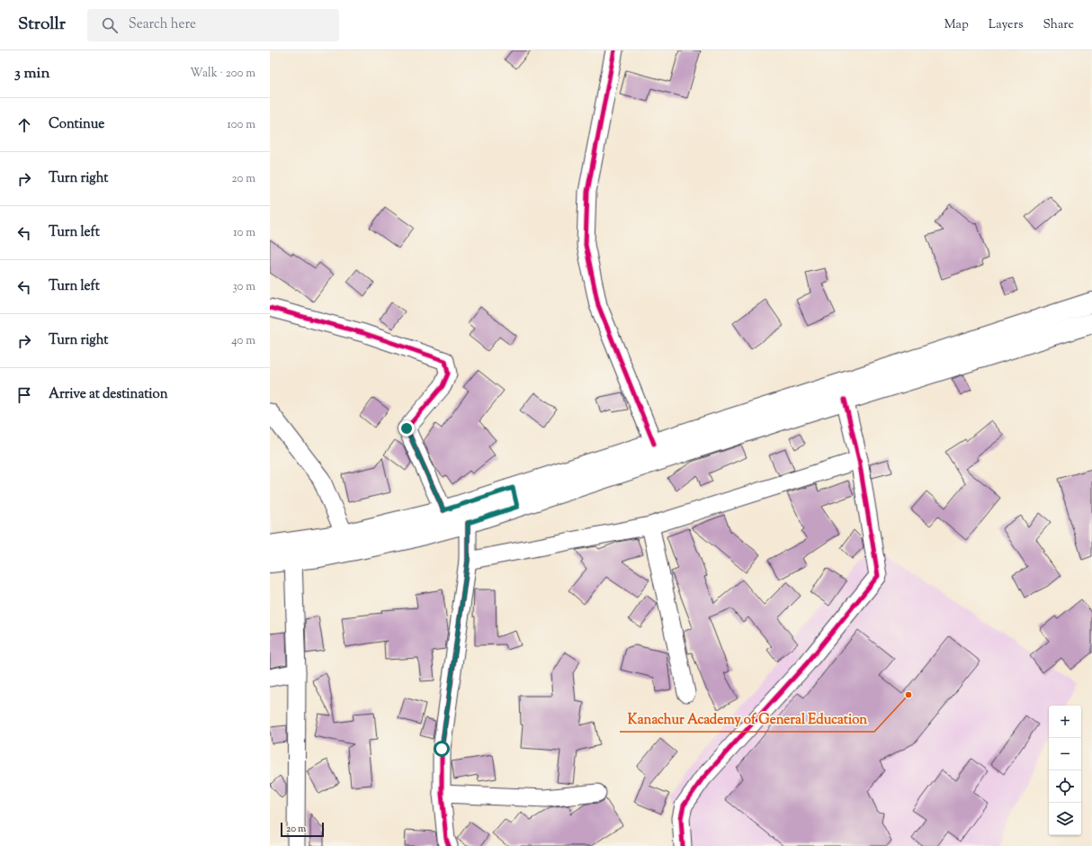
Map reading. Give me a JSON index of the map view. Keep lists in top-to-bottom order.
{
  "places": ["Kanachur Academy of General Education"],
  "scale_bar": "20 m",
  "page": {
    "header": "Strollr",
    "search": "Search here",
    "nav": ["Map", "Layers", "Share"],
    "heading": ["3 min", "Walk · 200 m"],
    "list": [
      ["Continue", "100 m"],
      ["Turn right", "20 m"],
      ["Turn left", "10 m"],
      ["Turn left", "30 m"],
      ["Turn right", "40 m"],
      "Arrive at destination"
    ],
    "map_buttons": ["+", "−"],
    "scale": "20 m"
  }
}
